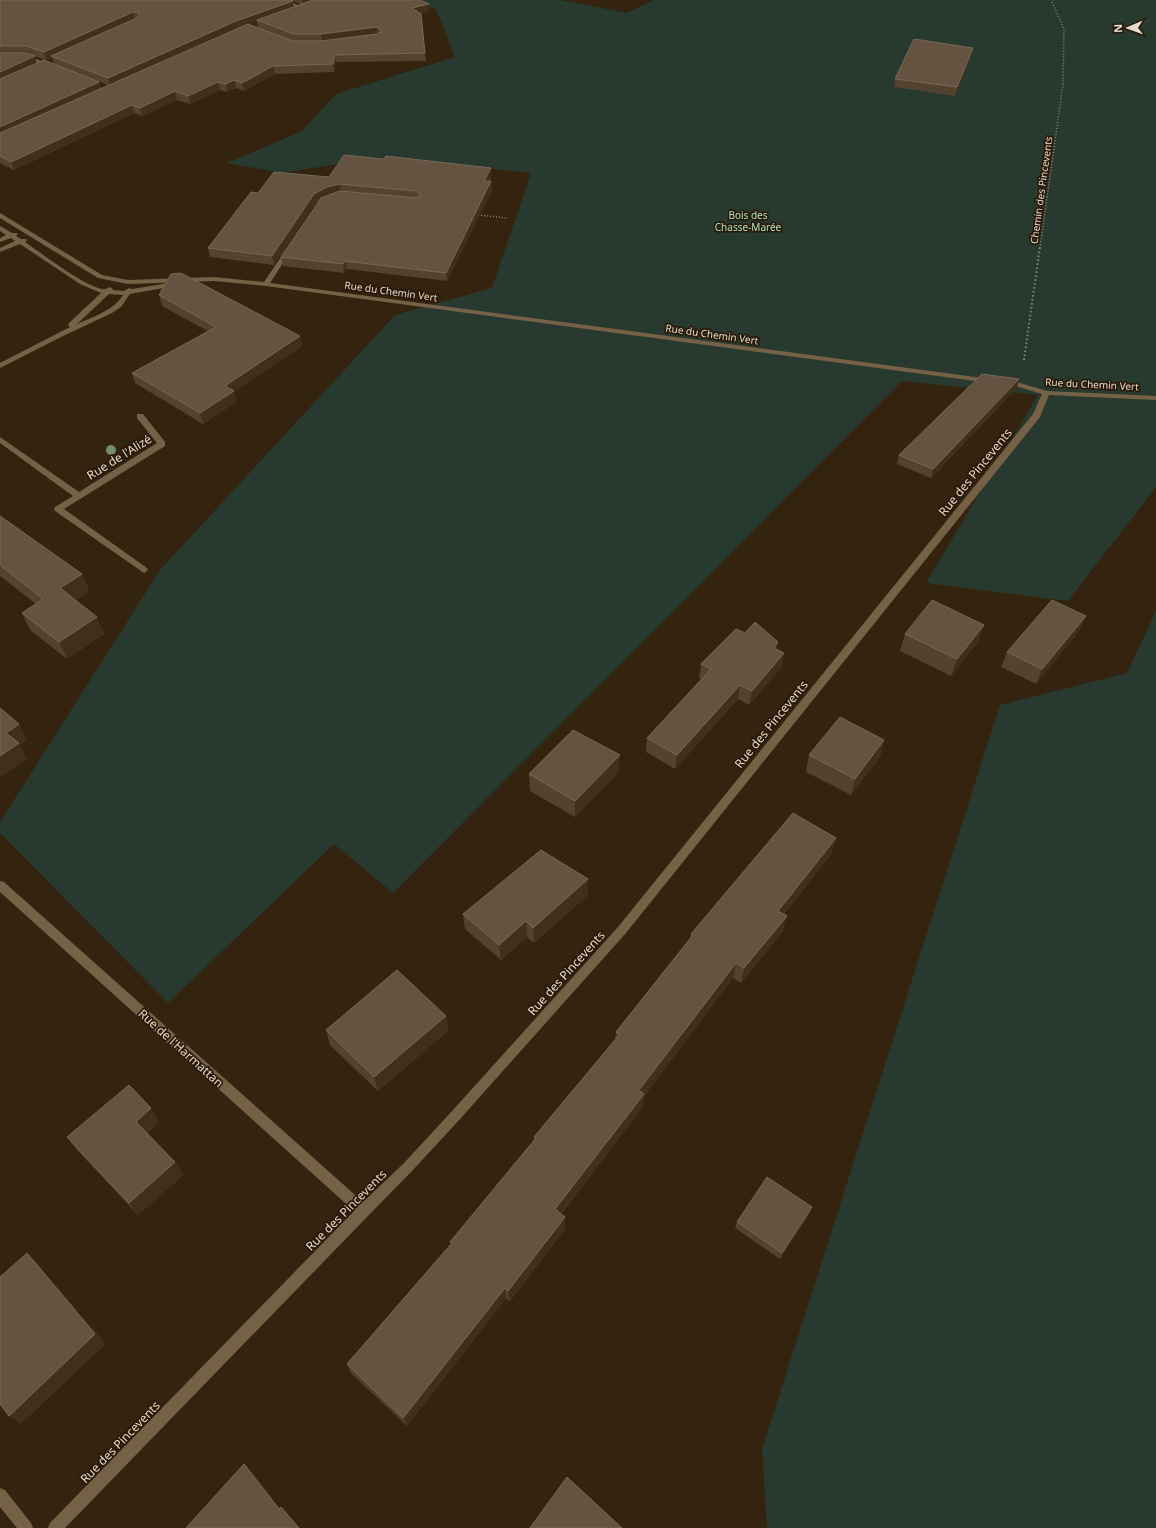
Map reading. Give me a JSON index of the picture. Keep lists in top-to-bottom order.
{
  "streets": {
    "street": [
      "Rue du Chemin Vert",
      "Rue de l'Alizé",
      "Rue des Pincevents",
      "Rue de l'Harmattan"
    ],
    "path": ["Chemin des Pincevents"]
  },
  "crossings": [
    ["Chemin des Pincevents", "Rue du Chemin Vert"],
    ["Rue du Chemin Vert", "Rue des Pincevents"],
    ["Rue des Pincevents", "Rue de l'Harmattan"]
  ],
  "parks": ["Bois des Chasse-Marée"],
  "north": "left"
}
